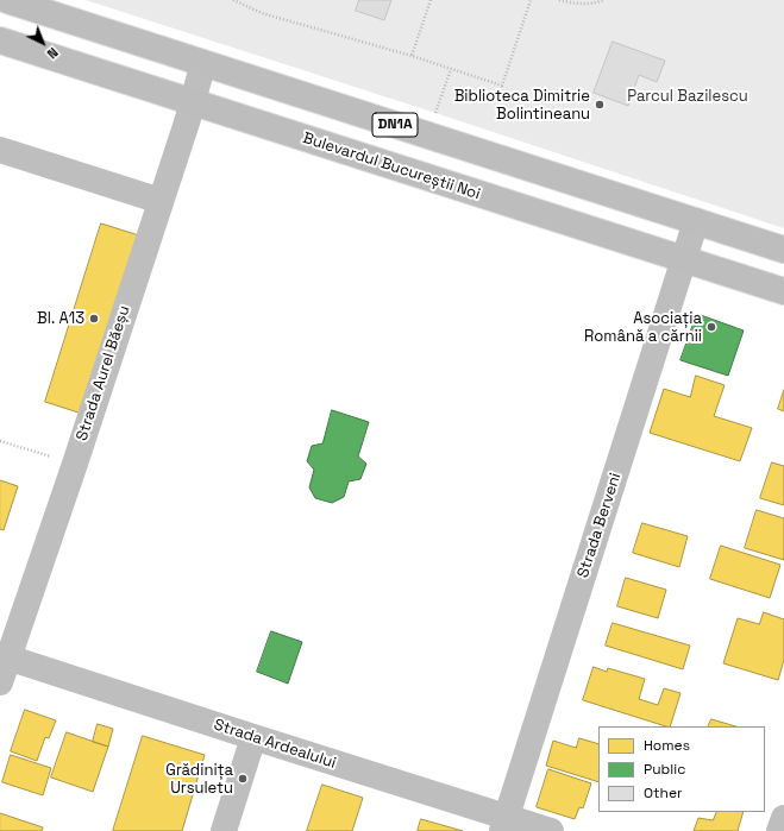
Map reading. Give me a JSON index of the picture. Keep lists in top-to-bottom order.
{
  "streets": {
    "main road": ["DN1A", "Bulevardul Bucureștii Noi"],
    "street": ["Strada Aurel Băeșu", "Strada Berveni", "Strada Ardealului"]
  },
  "crossings": [
    ["DN1A", "Strada Aurel Băeșu"],
    ["DN1A", "Strada Berveni"],
    ["Bulevardul Bucureștii Noi", "Strada Aurel Băeșu"],
    ["Bulevardul Bucureștii Noi", "Strada Berveni"],
    ["Strada Aurel Băeșu", "Strada Ardealului"],
    ["Strada Berveni", "Strada Ardealului"]
  ],
  "parks": ["Parcul Bazilescu"],
  "places": [
    "Biblioteca Dimitrie Bolintineanu",
    "Bl. A13",
    "Asociația Română a cărnii",
    "Grădinița Ursuletu"
  ],
  "legend": ["Homes", "Public", "Other"],
  "north": "bottom right"
}
